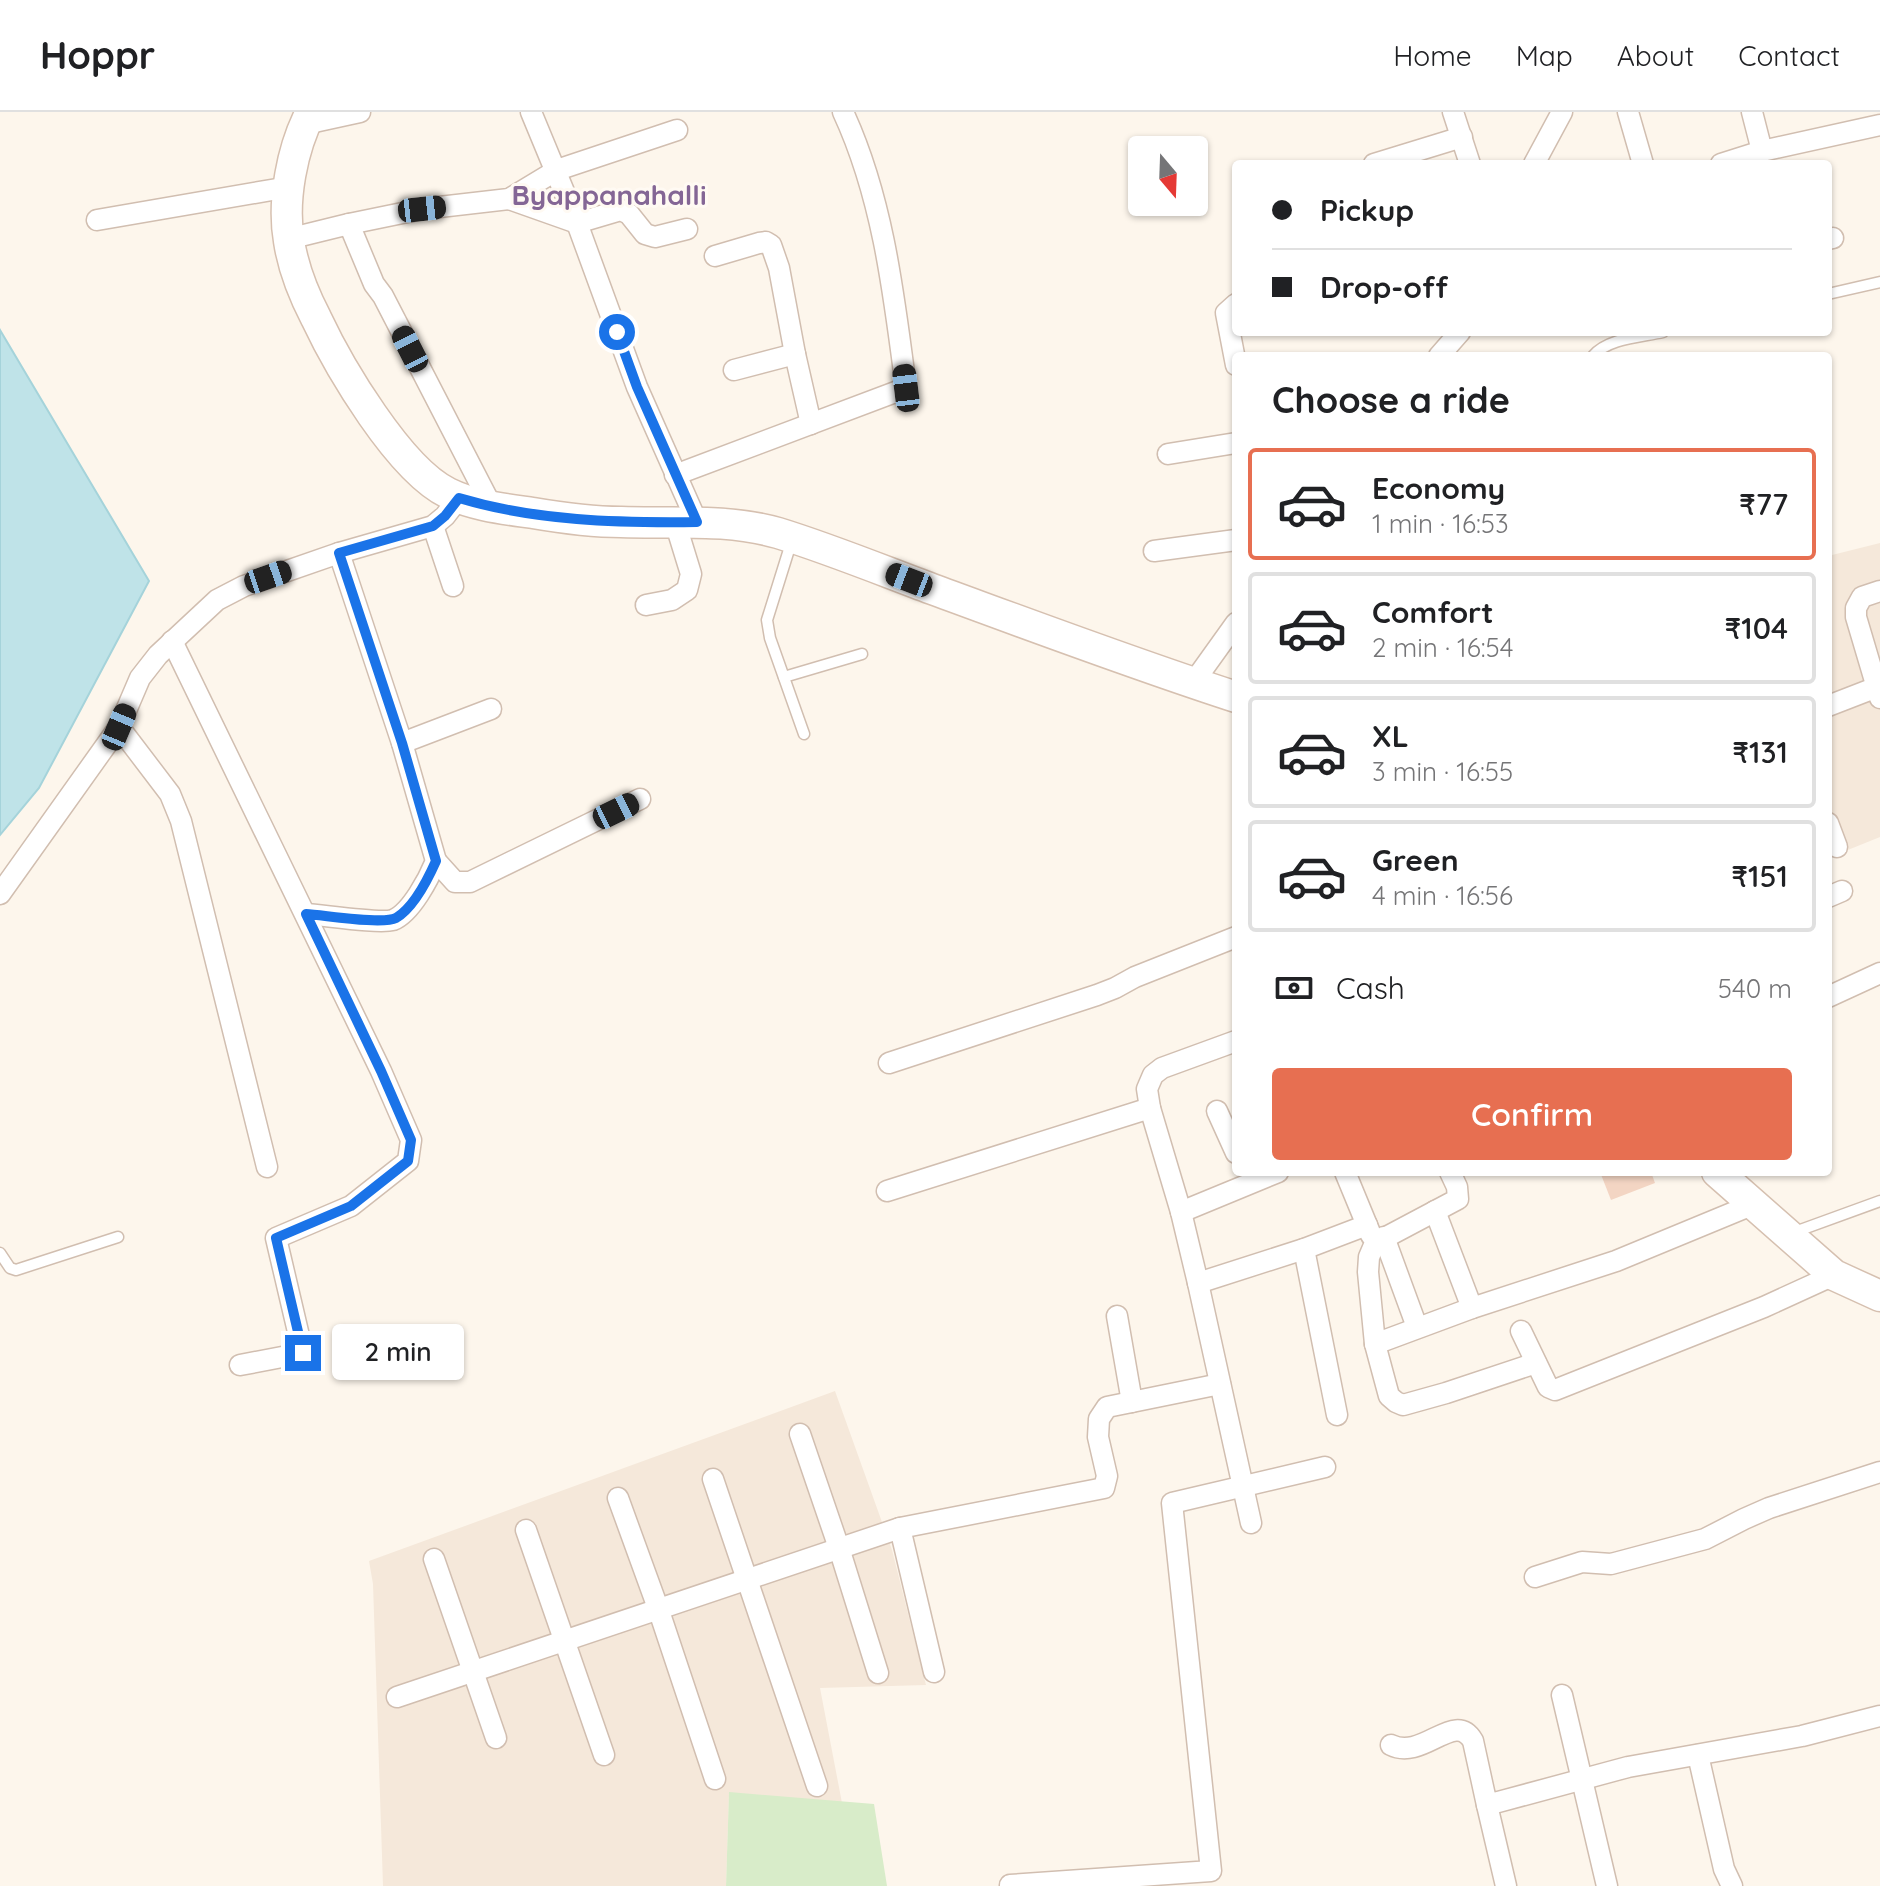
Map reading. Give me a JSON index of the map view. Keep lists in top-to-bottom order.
{
  "districts": ["Byappanahalli"],
  "north": "bottom",
  "page": {
    "header": "Hoppr",
    "nav": [
      "Home",
      "Map",
      "About",
      "Contact"
    ],
    "banner": ["Pickup", "Drop-off"],
    "heading": "Choose a ride",
    "list": [
      {
        "name": "Economy",
        "note": "1 min · 16:53",
        "value": "₹77"
      },
      {
        "name": "Comfort",
        "note": "2 min · 16:54",
        "value": "₹104"
      },
      {
        "name": "XL",
        "note": "3 min · 16:55",
        "value": "₹131"
      },
      {
        "name": "Green",
        "note": "4 min · 16:56",
        "value": "₹151"
      }
    ],
    "pay": ["Cash", "540 m"],
    "buttons": "Confirm",
    "bubble": "2 min"
  }
}
